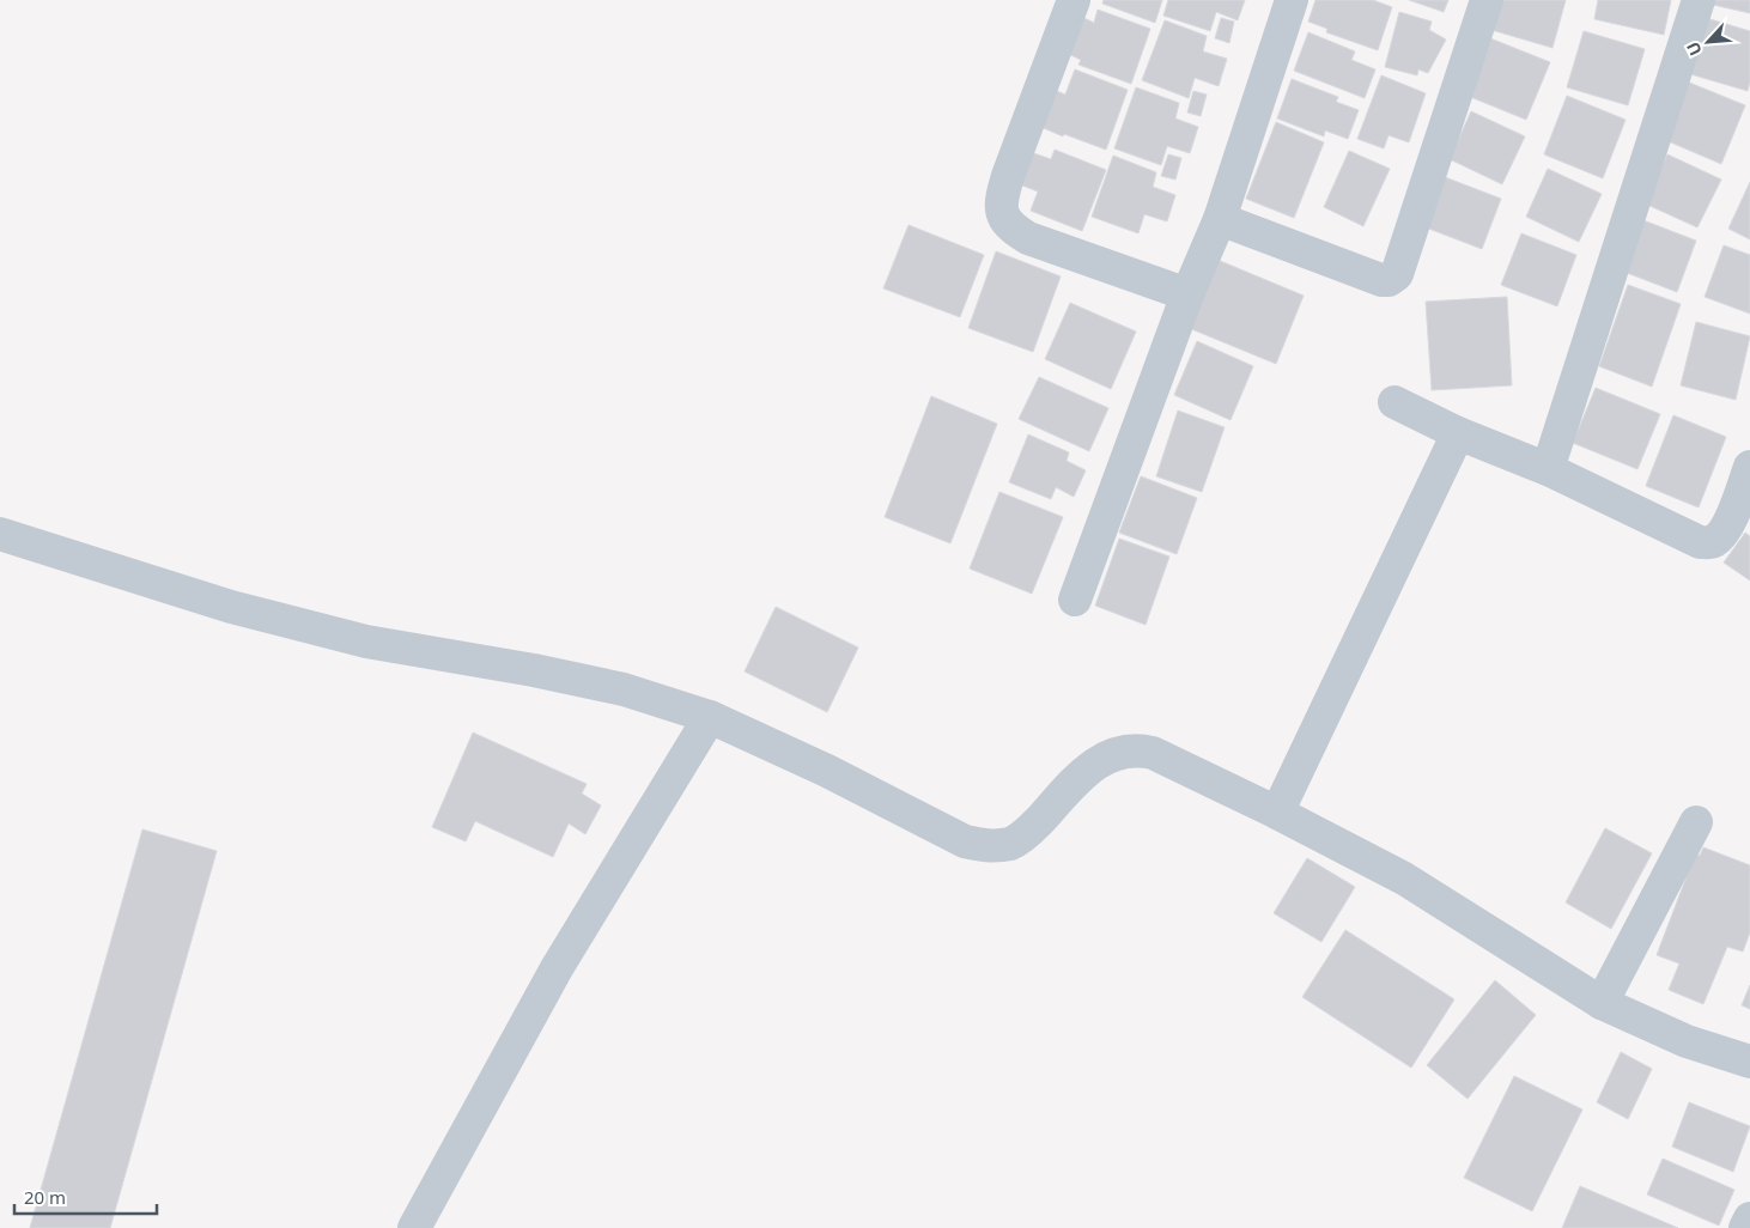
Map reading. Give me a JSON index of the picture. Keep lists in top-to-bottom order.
{
  "scale_bar": "20 m",
  "north": "bottom left"
}
